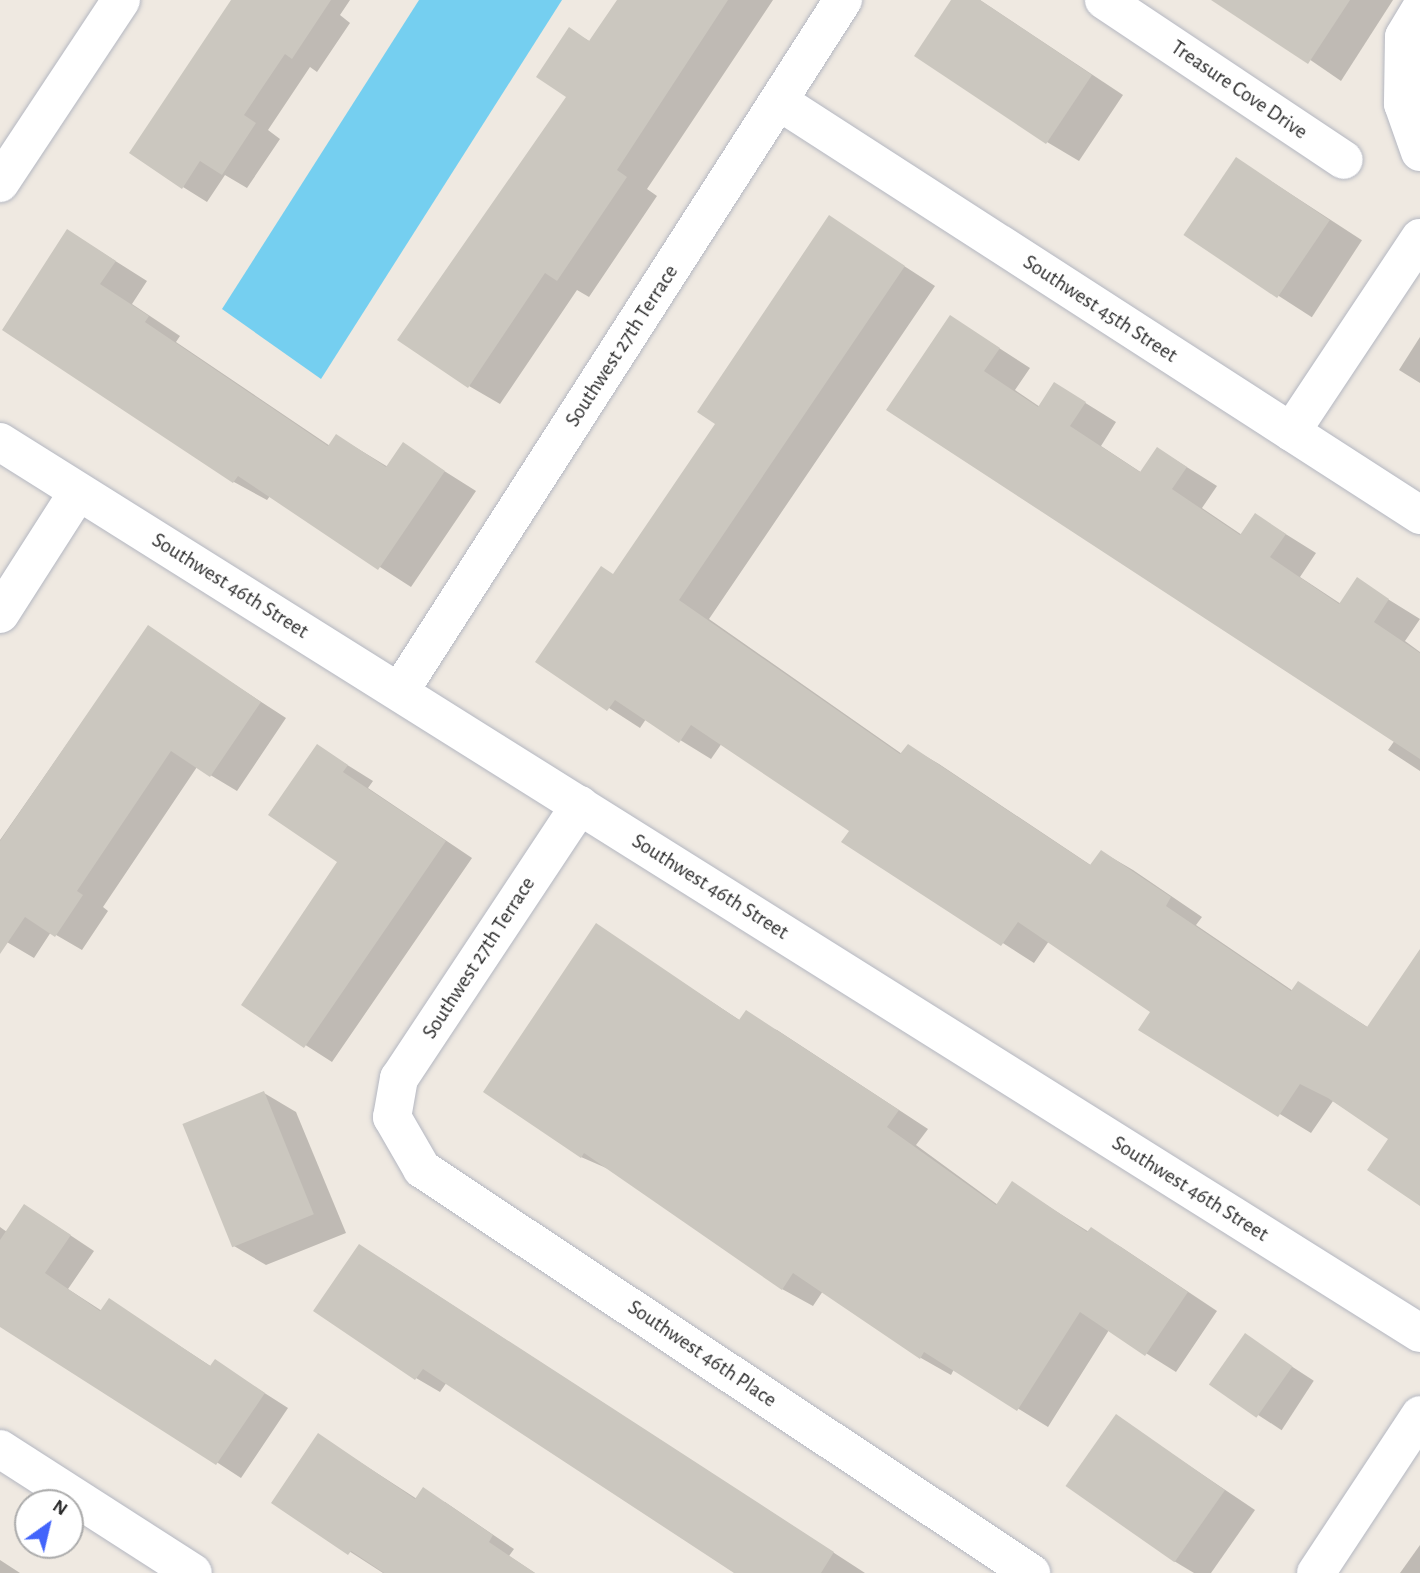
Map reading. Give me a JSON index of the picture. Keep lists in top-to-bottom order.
{
  "streets": {
    "street": [
      "Treasure Cove Drive",
      "Southwest 45th Street",
      "Southwest 27th Terrace",
      "Southwest 46th Street",
      "Southwest 46th Place"
    ]
  },
  "crossings": [
    ["Southwest 45th Street", "Southwest 27th Terrace"],
    ["Southwest 27th Terrace", "Southwest 46th Street"],
    ["Southwest 27th Terrace", "Southwest 46th Place"]
  ],
  "north": "top right"
}
